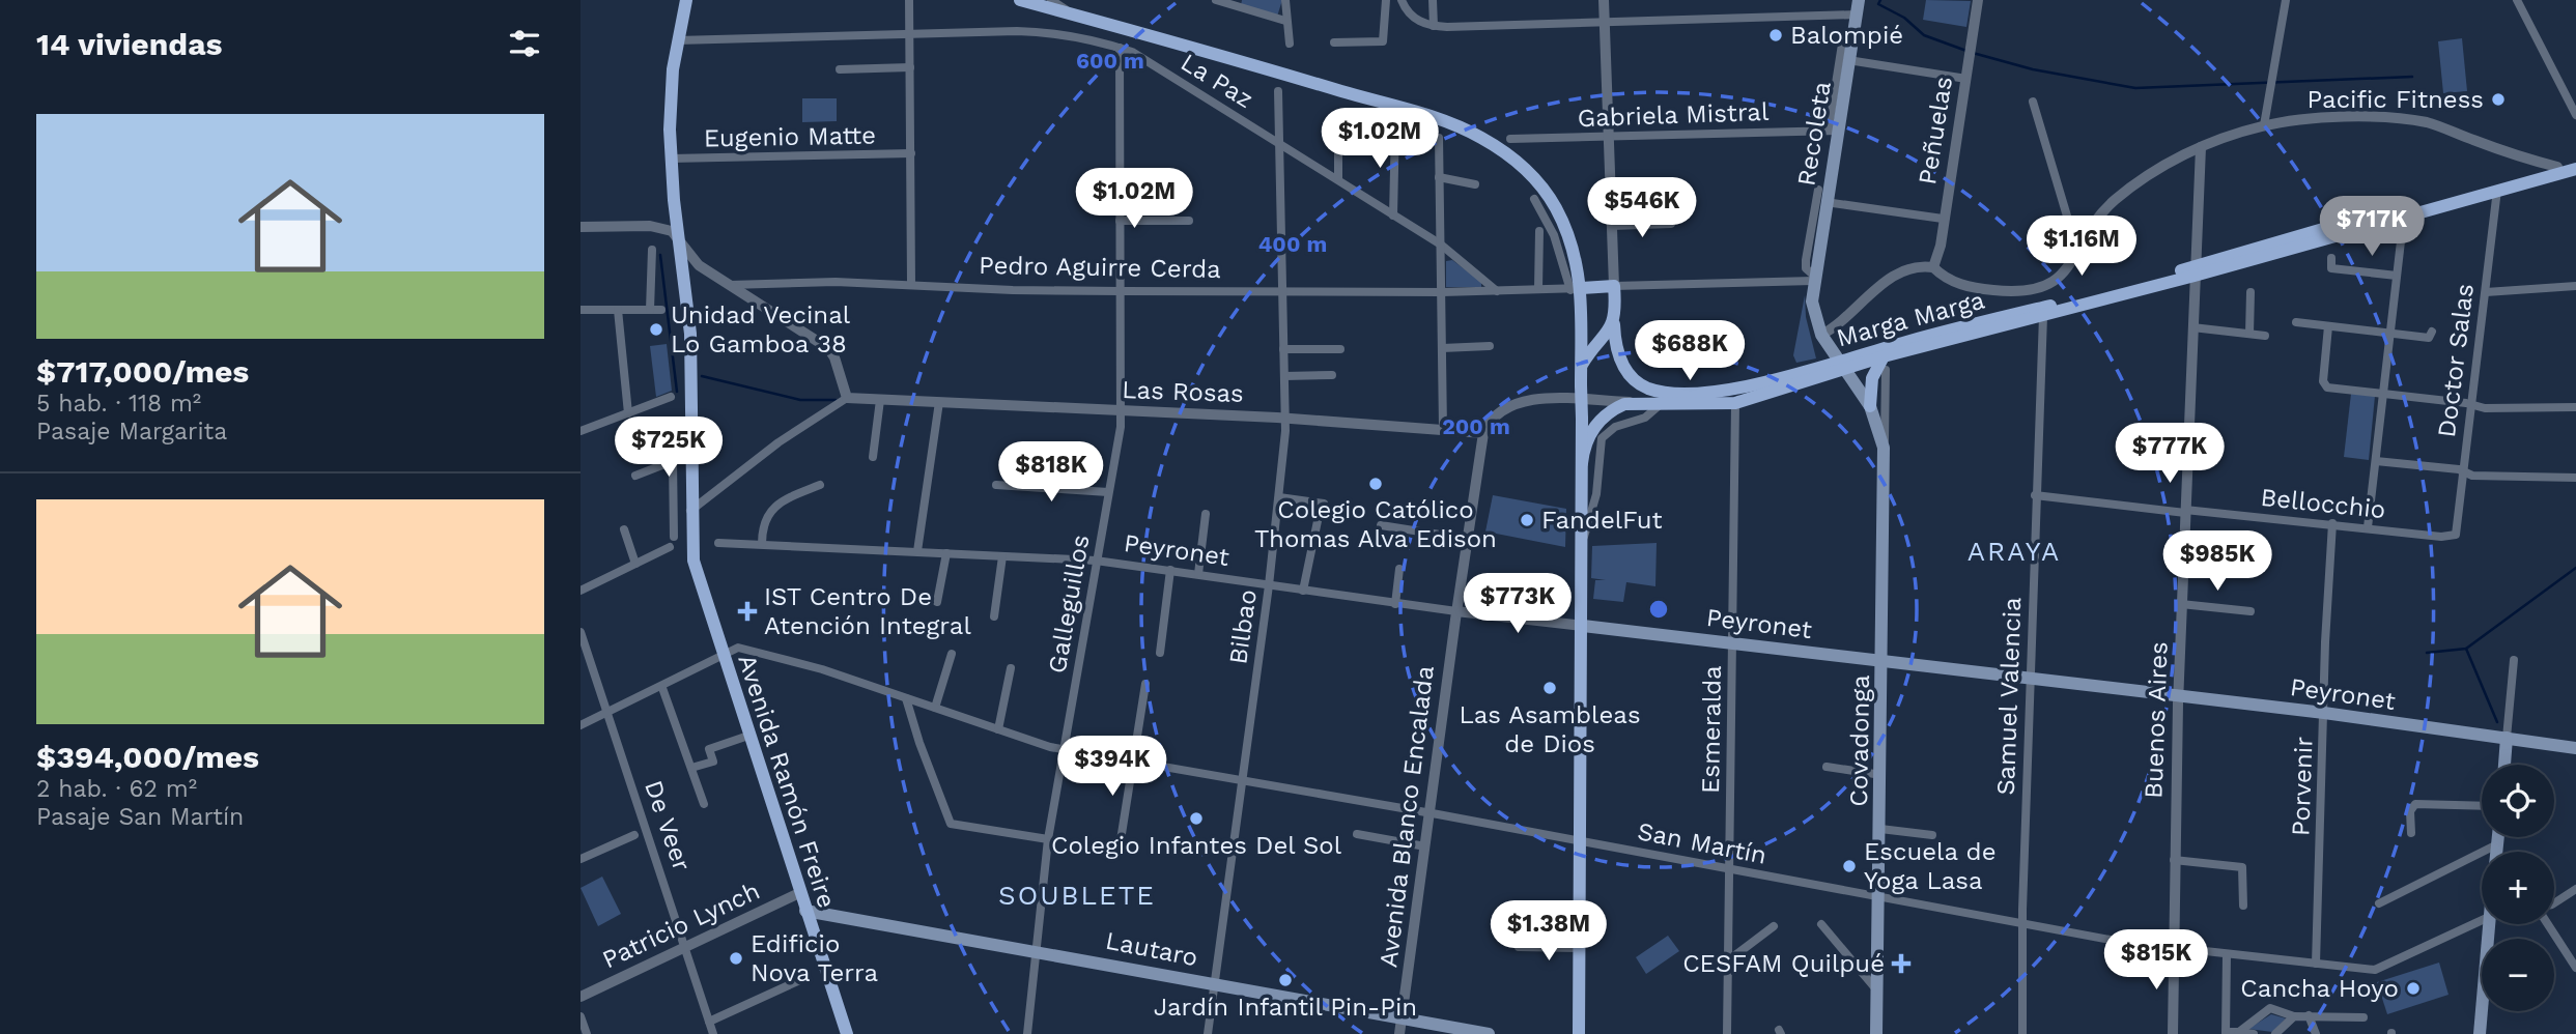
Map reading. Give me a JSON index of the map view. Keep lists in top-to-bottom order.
{
  "streets": {
    "main road": [
      "Recoleta",
      "Marga Marga",
      "Peyronet",
      "Covadonga",
      "Avenida Ramón Freire",
      "Lautaro"
    ],
    "street": [
      "La Paz",
      "Gabriela Mistral",
      "Peñuelas",
      "Eugenio Matte",
      "Pedro Aguirre Cerda",
      "Doctor Salas",
      "Las Rosas",
      "Bellocchio",
      "Galleguillos",
      "Bilbao",
      "Samuel Valencia",
      "Buenos Aires",
      "Esmeralda",
      "Porvenir",
      "Avenida Blanco Encalada",
      "De Veer",
      "San Martín",
      "Patricio Lynch"
    ]
  },
  "crossings": [
    ["La Paz", "Pedro Aguirre Cerda"],
    ["La Paz", "Galleguillos"],
    ["La Paz", "Bilbao"],
    ["La Paz", "Avenida Ramón Freire"],
    ["Gabriela Mistral", "Recoleta"],
    ["Recoleta", "Marga Marga"],
    ["Recoleta", "Covadonga"],
    ["Eugenio Matte", "Avenida Ramón Freire"],
    ["Pedro Aguirre Cerda", "Galleguillos"],
    ["Pedro Aguirre Cerda", "Bilbao"],
    ["Marga Marga", "Doctor Salas"],
    ["Marga Marga", "Las Rosas"],
    ["Marga Marga", "Samuel Valencia"],
    ["Marga Marga", "Buenos Aires"],
    ["Marga Marga", "Esmeralda"],
    ["Marga Marga", "Covadonga"],
    ["Marga Marga", "Avenida Blanco Encalada"],
    ["Doctor Salas", "Bellocchio"],
    ["Las Rosas", "Galleguillos"],
    ["Las Rosas", "Bilbao"],
    ["Las Rosas", "Avenida Blanco Encalada"],
    ["Bellocchio", "Samuel Valencia"],
    ["Bellocchio", "Buenos Aires"],
    ["Bellocchio", "Porvenir"],
    ["Peyronet", "Galleguillos"],
    ["Peyronet", "Bilbao"],
    ["Peyronet", "Samuel Valencia"],
    ["Peyronet", "Buenos Aires"],
    ["Peyronet", "Esmeralda"],
    ["Peyronet", "Covadonga"],
    ["Peyronet", "Porvenir"],
    ["Peyronet", "Avenida Blanco Encalada"],
    ["Galleguillos", "San Martín"],
    ["Galleguillos", "Lautaro"],
    ["Bilbao", "San Martín"],
    ["Bilbao", "Lautaro"],
    ["Samuel Valencia", "San Martín"],
    ["Buenos Aires", "San Martín"],
    ["Esmeralda", "San Martín"],
    ["Covadonga", "San Martín"],
    ["Avenida Ramón Freire", "San Martín"],
    ["Avenida Ramón Freire", "Patricio Lynch"],
    ["Avenida Ramón Freire", "Lautaro"],
    ["Porvenir", "San Martín"],
    ["Avenida Blanco Encalada", "San Martín"],
    ["Avenida Blanco Encalada", "Lautaro"],
    ["De Veer", "Patricio Lynch"]
  ],
  "districts": ["ARAYA", "SOUBLETE"],
  "places": {
    "other": [
      "Balompié",
      "Pacific Fitness",
      "Unidad Vecinal Lo Gamboa 38",
      "Colegio Católico Thomas Alva Edison",
      "FandelFut",
      "Las Asambleas de Dios",
      "Colegio Infantes Del Sol",
      "Escuela de Yoga Lasa",
      "Edificio Nova Terra",
      "Jardín Infantil Pin-Pin",
      "Cancha Hoyo"
    ],
    "health": ["IST Centro De Atención Integral", "CESFAM Quilpué"]
  },
  "page": {
    "heading": "14 viviendas",
    "list": [
      {
        "name": "$717,000/mes",
        "note": "5 hab. · 118 m² · Pasaje Margarita"
      },
      {
        "name": "$394,000/mes",
        "note": "2 hab. · 62 m² · Pasaje San Martín"
      }
    ],
    "price": [
      "$1.02M",
      "$1.02M",
      "$546K",
      "$717K",
      "$1.16M",
      "$688K",
      "$725K",
      "$777K",
      "$818K",
      "$985K",
      "$773K",
      "$394K",
      "$1.38M",
      "$815K"
    ],
    "map_buttons": ["+", "−"]
  },
  "rings": ["600 m", "400 m", "200 m"]
}
